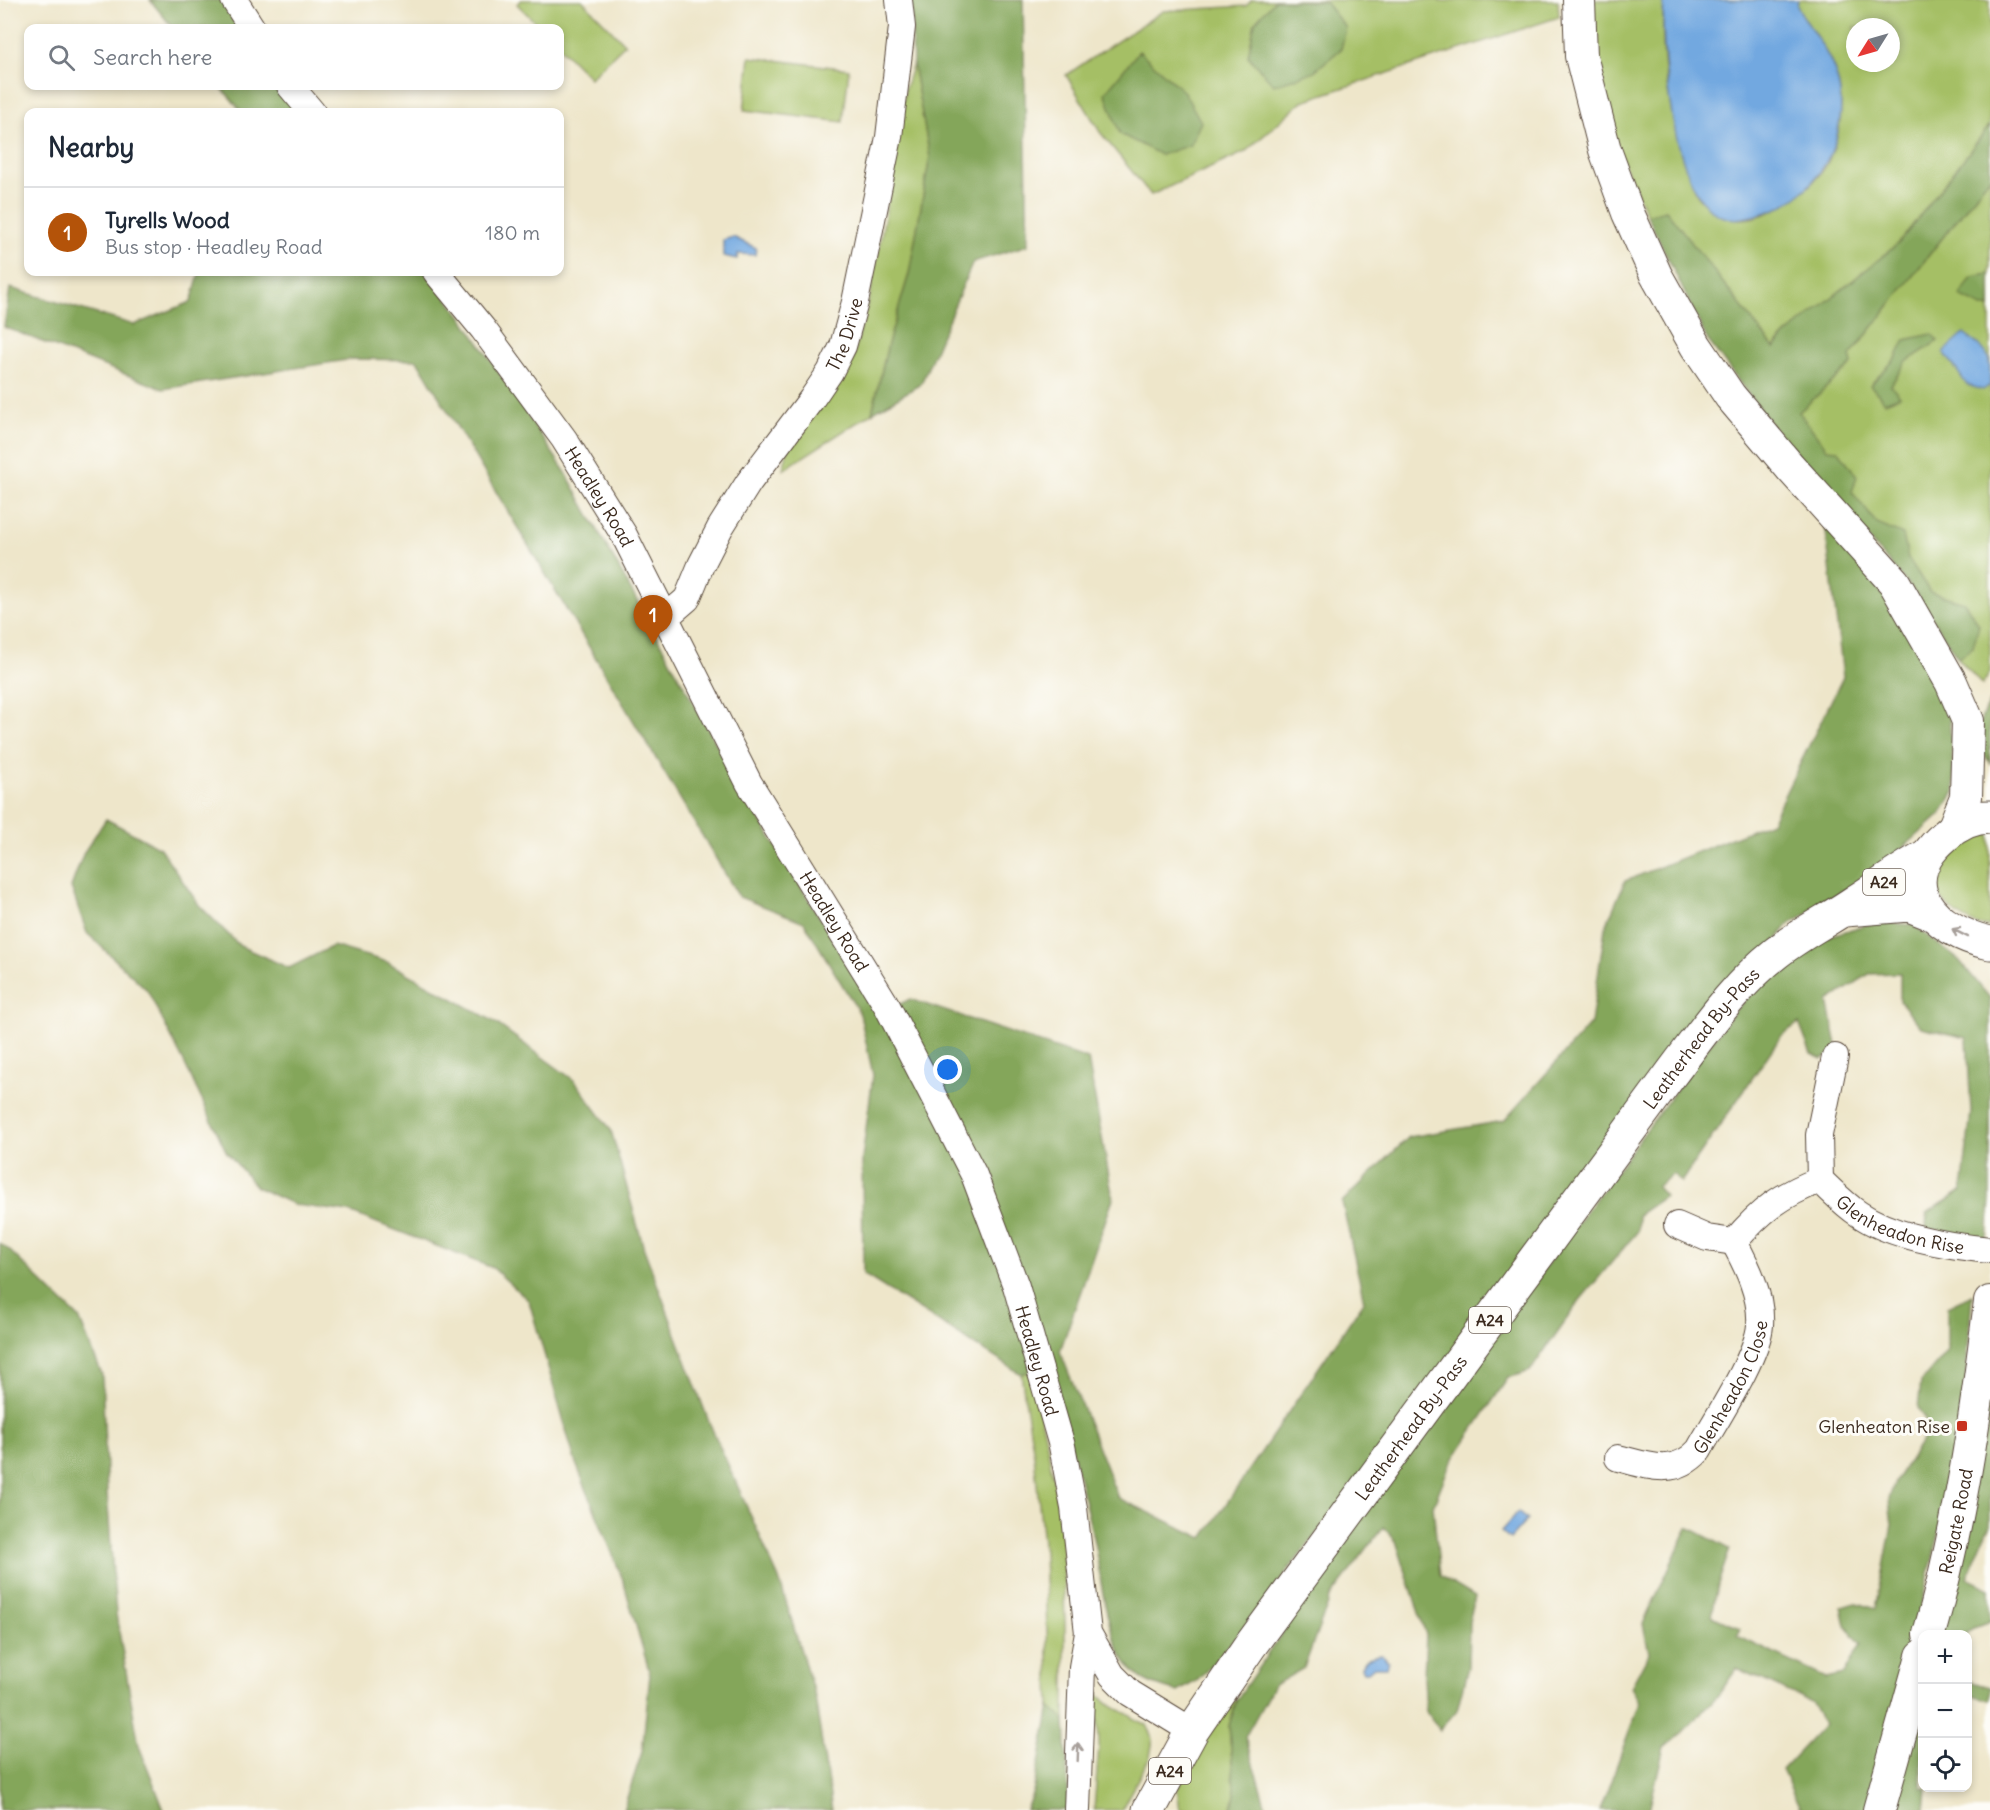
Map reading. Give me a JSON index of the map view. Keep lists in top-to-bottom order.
{
  "streets": {
    "highway": ["A24", "Leatherhead By-Pass"],
    "main road": ["Reigate Road"],
    "street": [
      "The Drive",
      "Headley Road",
      "Glenheadon Rise",
      "Glenheadon Close"
    ]
  },
  "crossings": [
    ["The Drive", "Headley Road"],
    ["Headley Road", "Leatherhead By-Pass"],
    ["Glenheadon Rise", "Glenheadon Close"]
  ],
  "places": {
    "transit": ["Glenheaton Rise"]
  },
  "north": "bottom left",
  "page": {
    "search": "Search here",
    "heading": "Nearby",
    "list": [
      {
        "mark": "1",
        "name": "Tyrells Wood",
        "note": "Bus stop · Headley Road",
        "value": "180 m"
      }
    ],
    "pins": "1",
    "map_buttons": ["+", "−"]
  }
}
